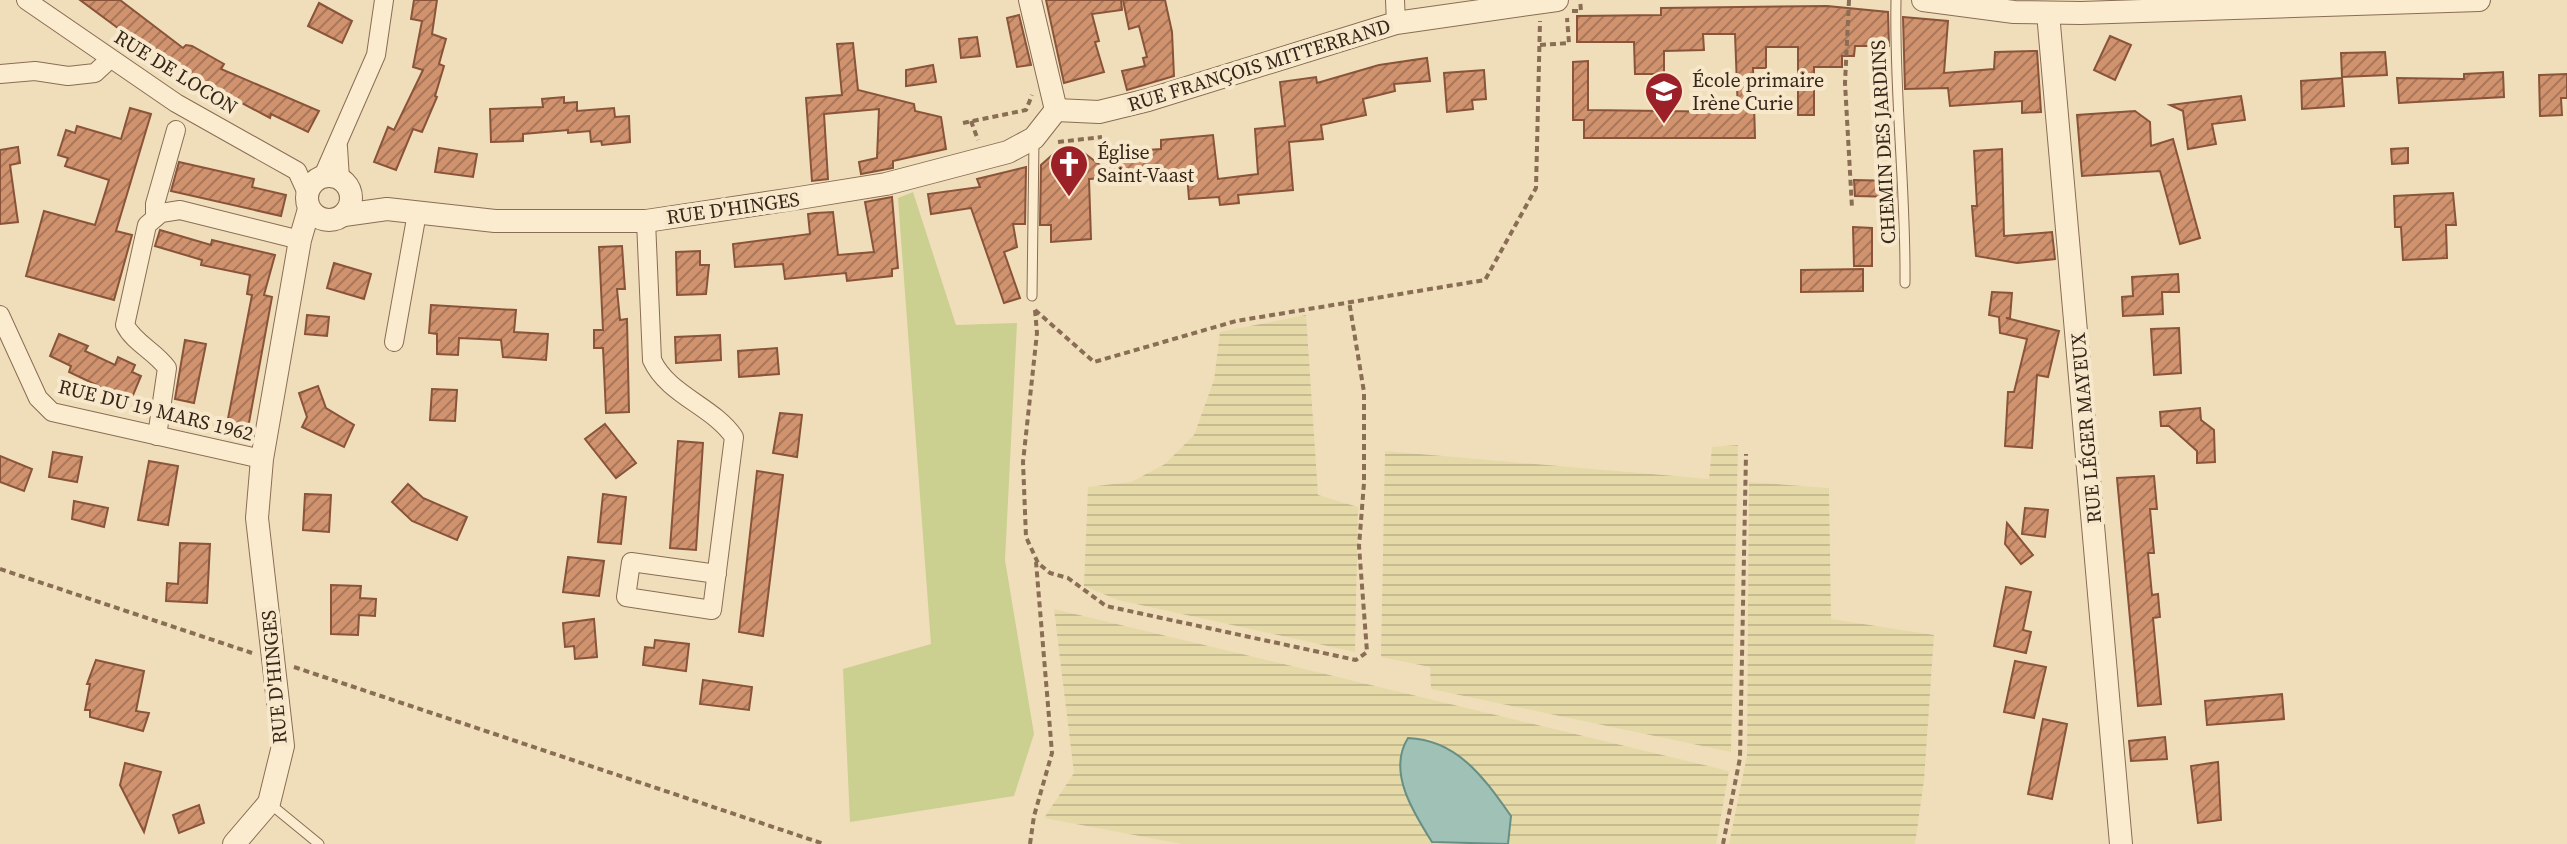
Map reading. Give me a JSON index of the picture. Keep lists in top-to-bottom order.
{
  "streets": {
    "street": [
      "RUE FRANÇOIS MITTERRAND",
      "RUE DE LOCON",
      "RUE D'HINGES",
      "RUE DU 19 MARS 1962",
      "RUE LÉGER MAYEUX"
    ],
    "lane": ["CHEMIN DES JARDINS"]
  },
  "crossings": [
    ["RUE FRANÇOIS MITTERRAND", "RUE D'HINGES"],
    ["RUE DE LOCON", "RUE D'HINGES"],
    ["RUE D'HINGES", "RUE DU 19 MARS 1962"]
  ],
  "places": {
    "school or university": ["École primaire Irène Curie"],
    "church": ["Église Saint-Vaast"]
  }
}
